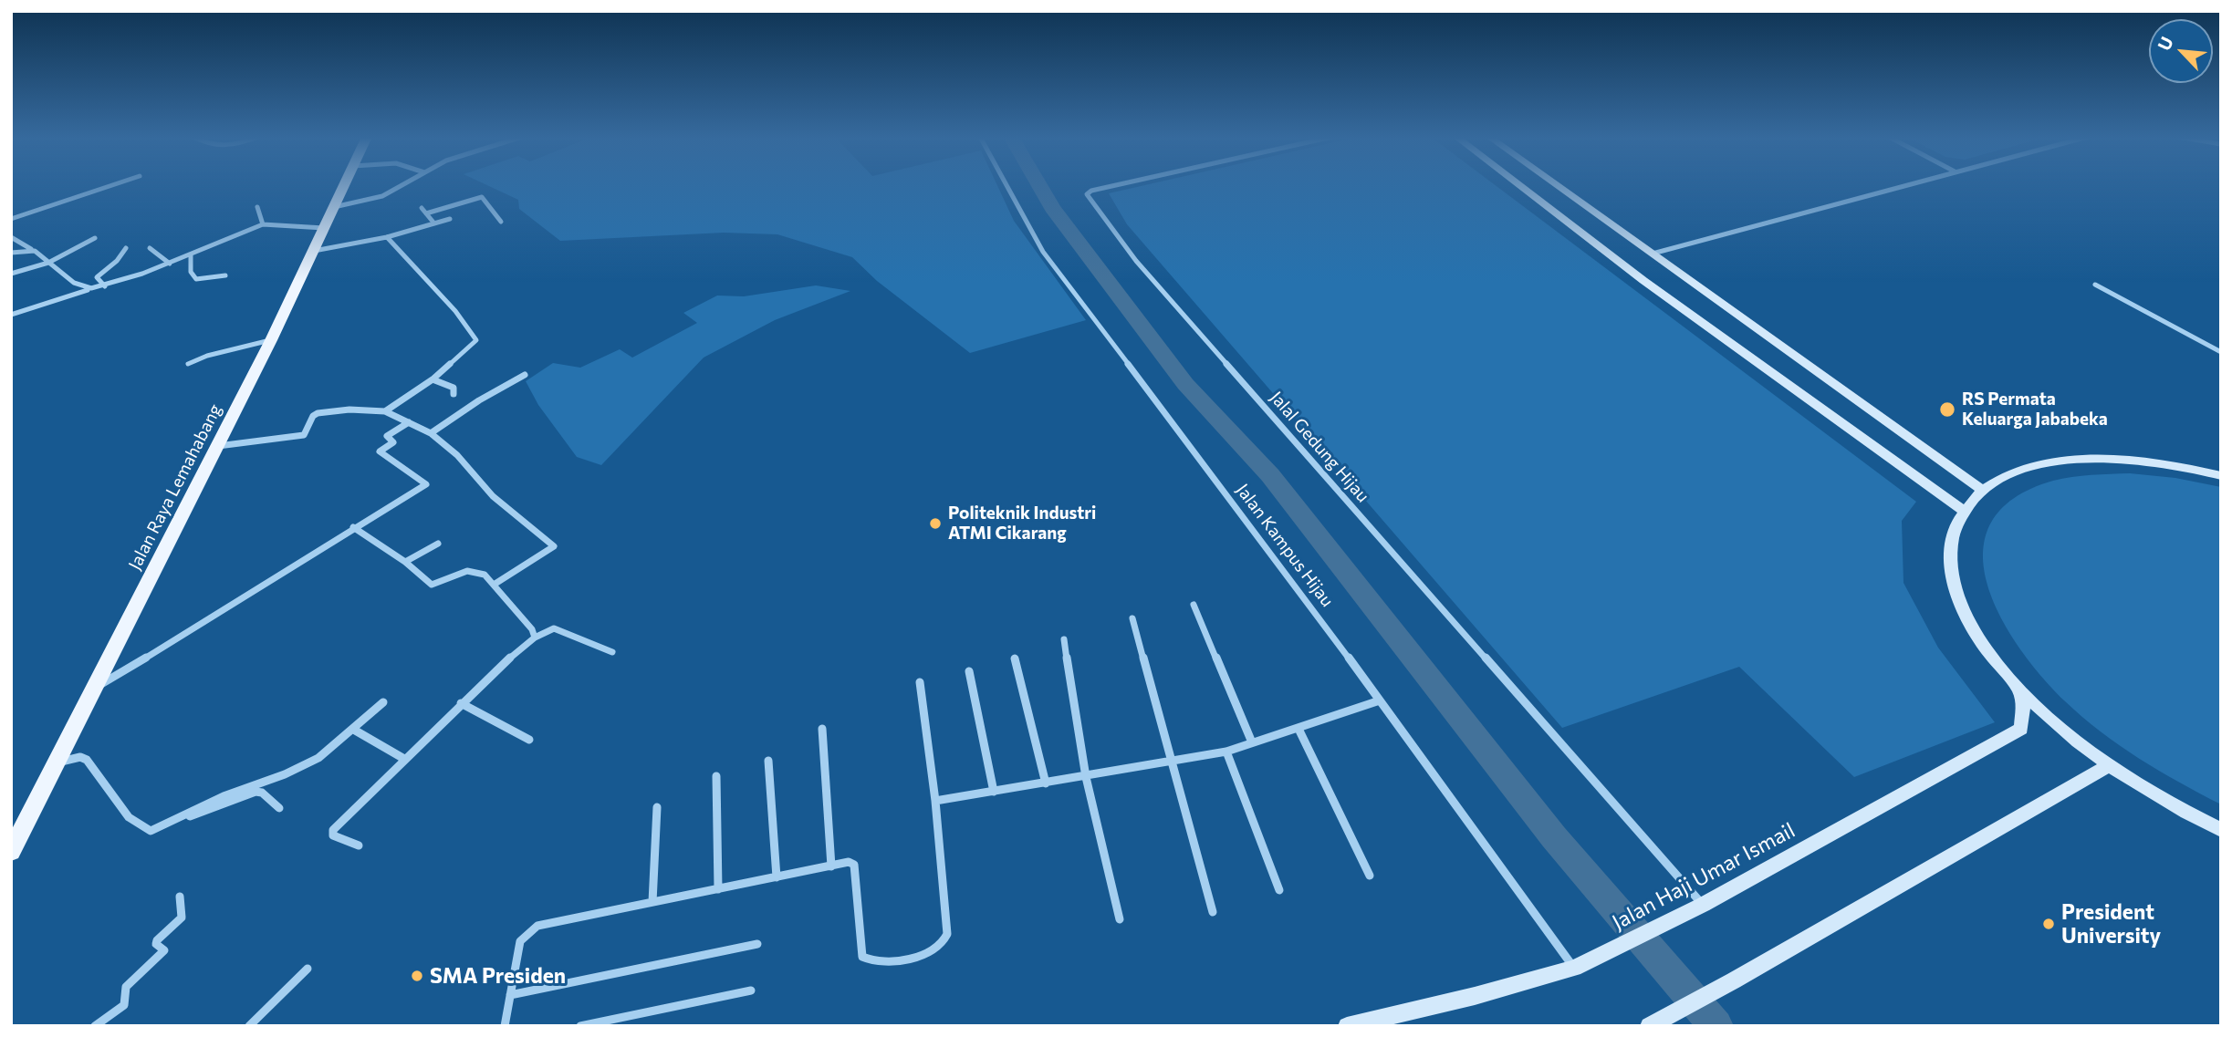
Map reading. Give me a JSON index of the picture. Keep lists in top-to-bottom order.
{
  "streets": {
    "main road": ["Jalan Raya Lemahabang", "Jalan Haji Umar Ismail"],
    "street": ["Jalal Gedung Hijau", "Jalan Kampus Hijau"]
  },
  "crossings": [
    ["Jalal Gedung Hijau", "Jalan Haji Umar Ismail"],
    ["Jalan Kampus Hijau", "Jalan Haji Umar Ismail"]
  ],
  "places": [
    "RS Permata Keluarga Jababeka",
    "Politeknik Industri ATMI Cikarang",
    "President University",
    "SMA Presiden"
  ],
  "north": "top left"
}
